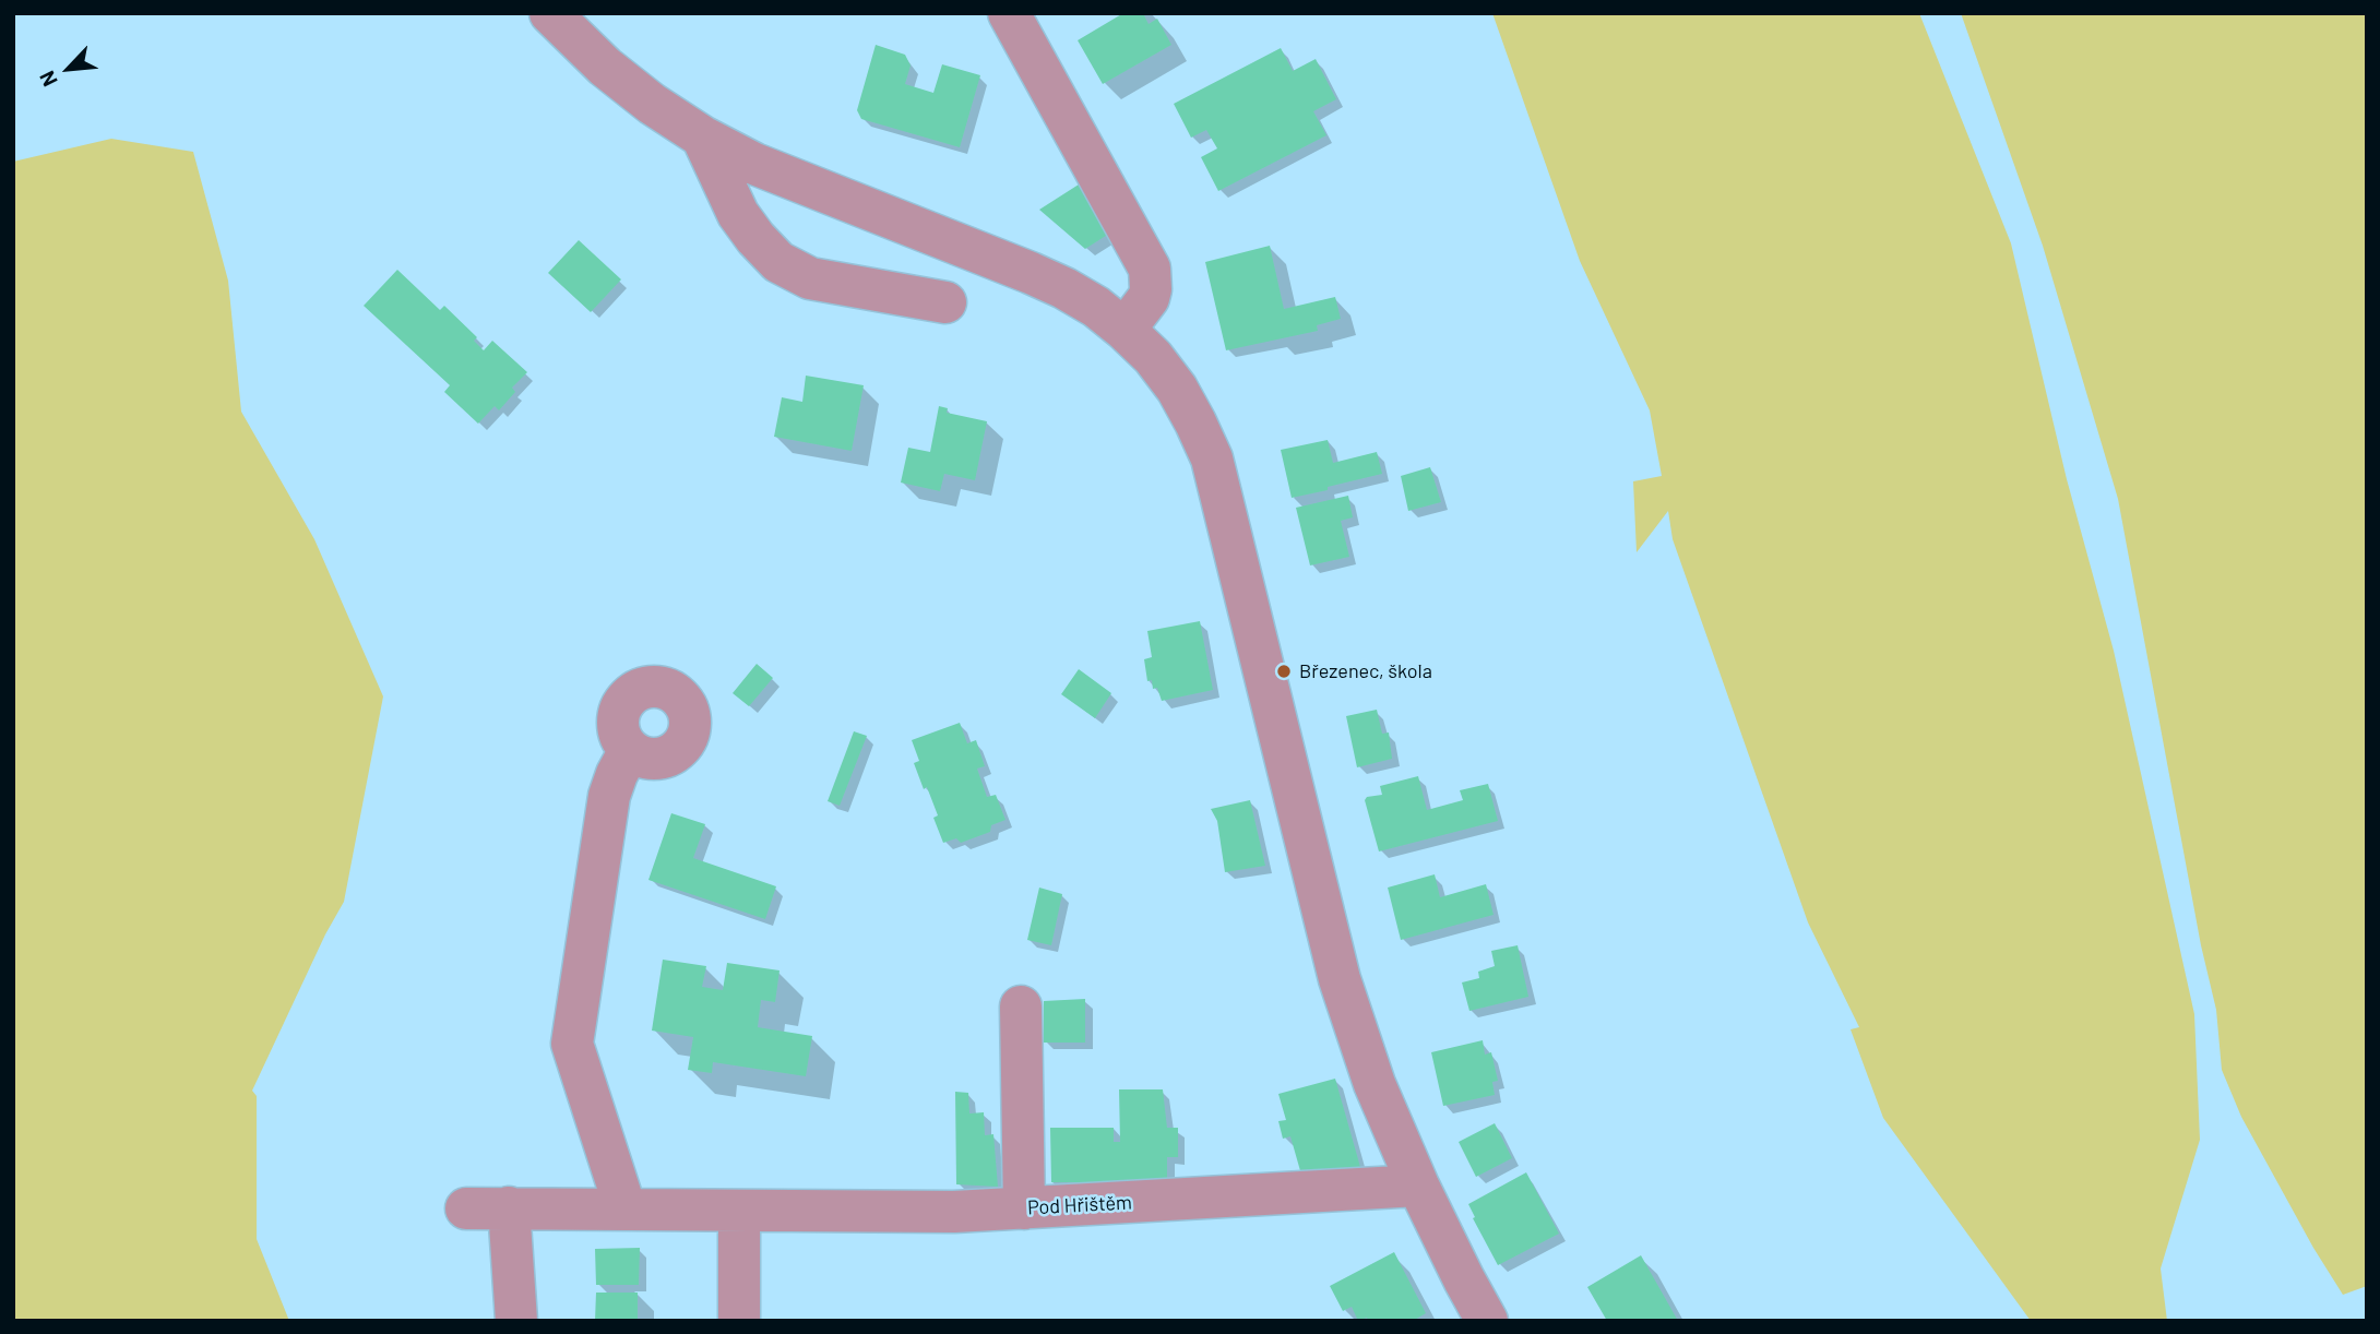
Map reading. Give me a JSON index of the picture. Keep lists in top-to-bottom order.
{
  "streets": {
    "street": ["Pod Hřištěm"]
  },
  "places": ["Březenec, škola"],
  "north": "bottom left"
}
